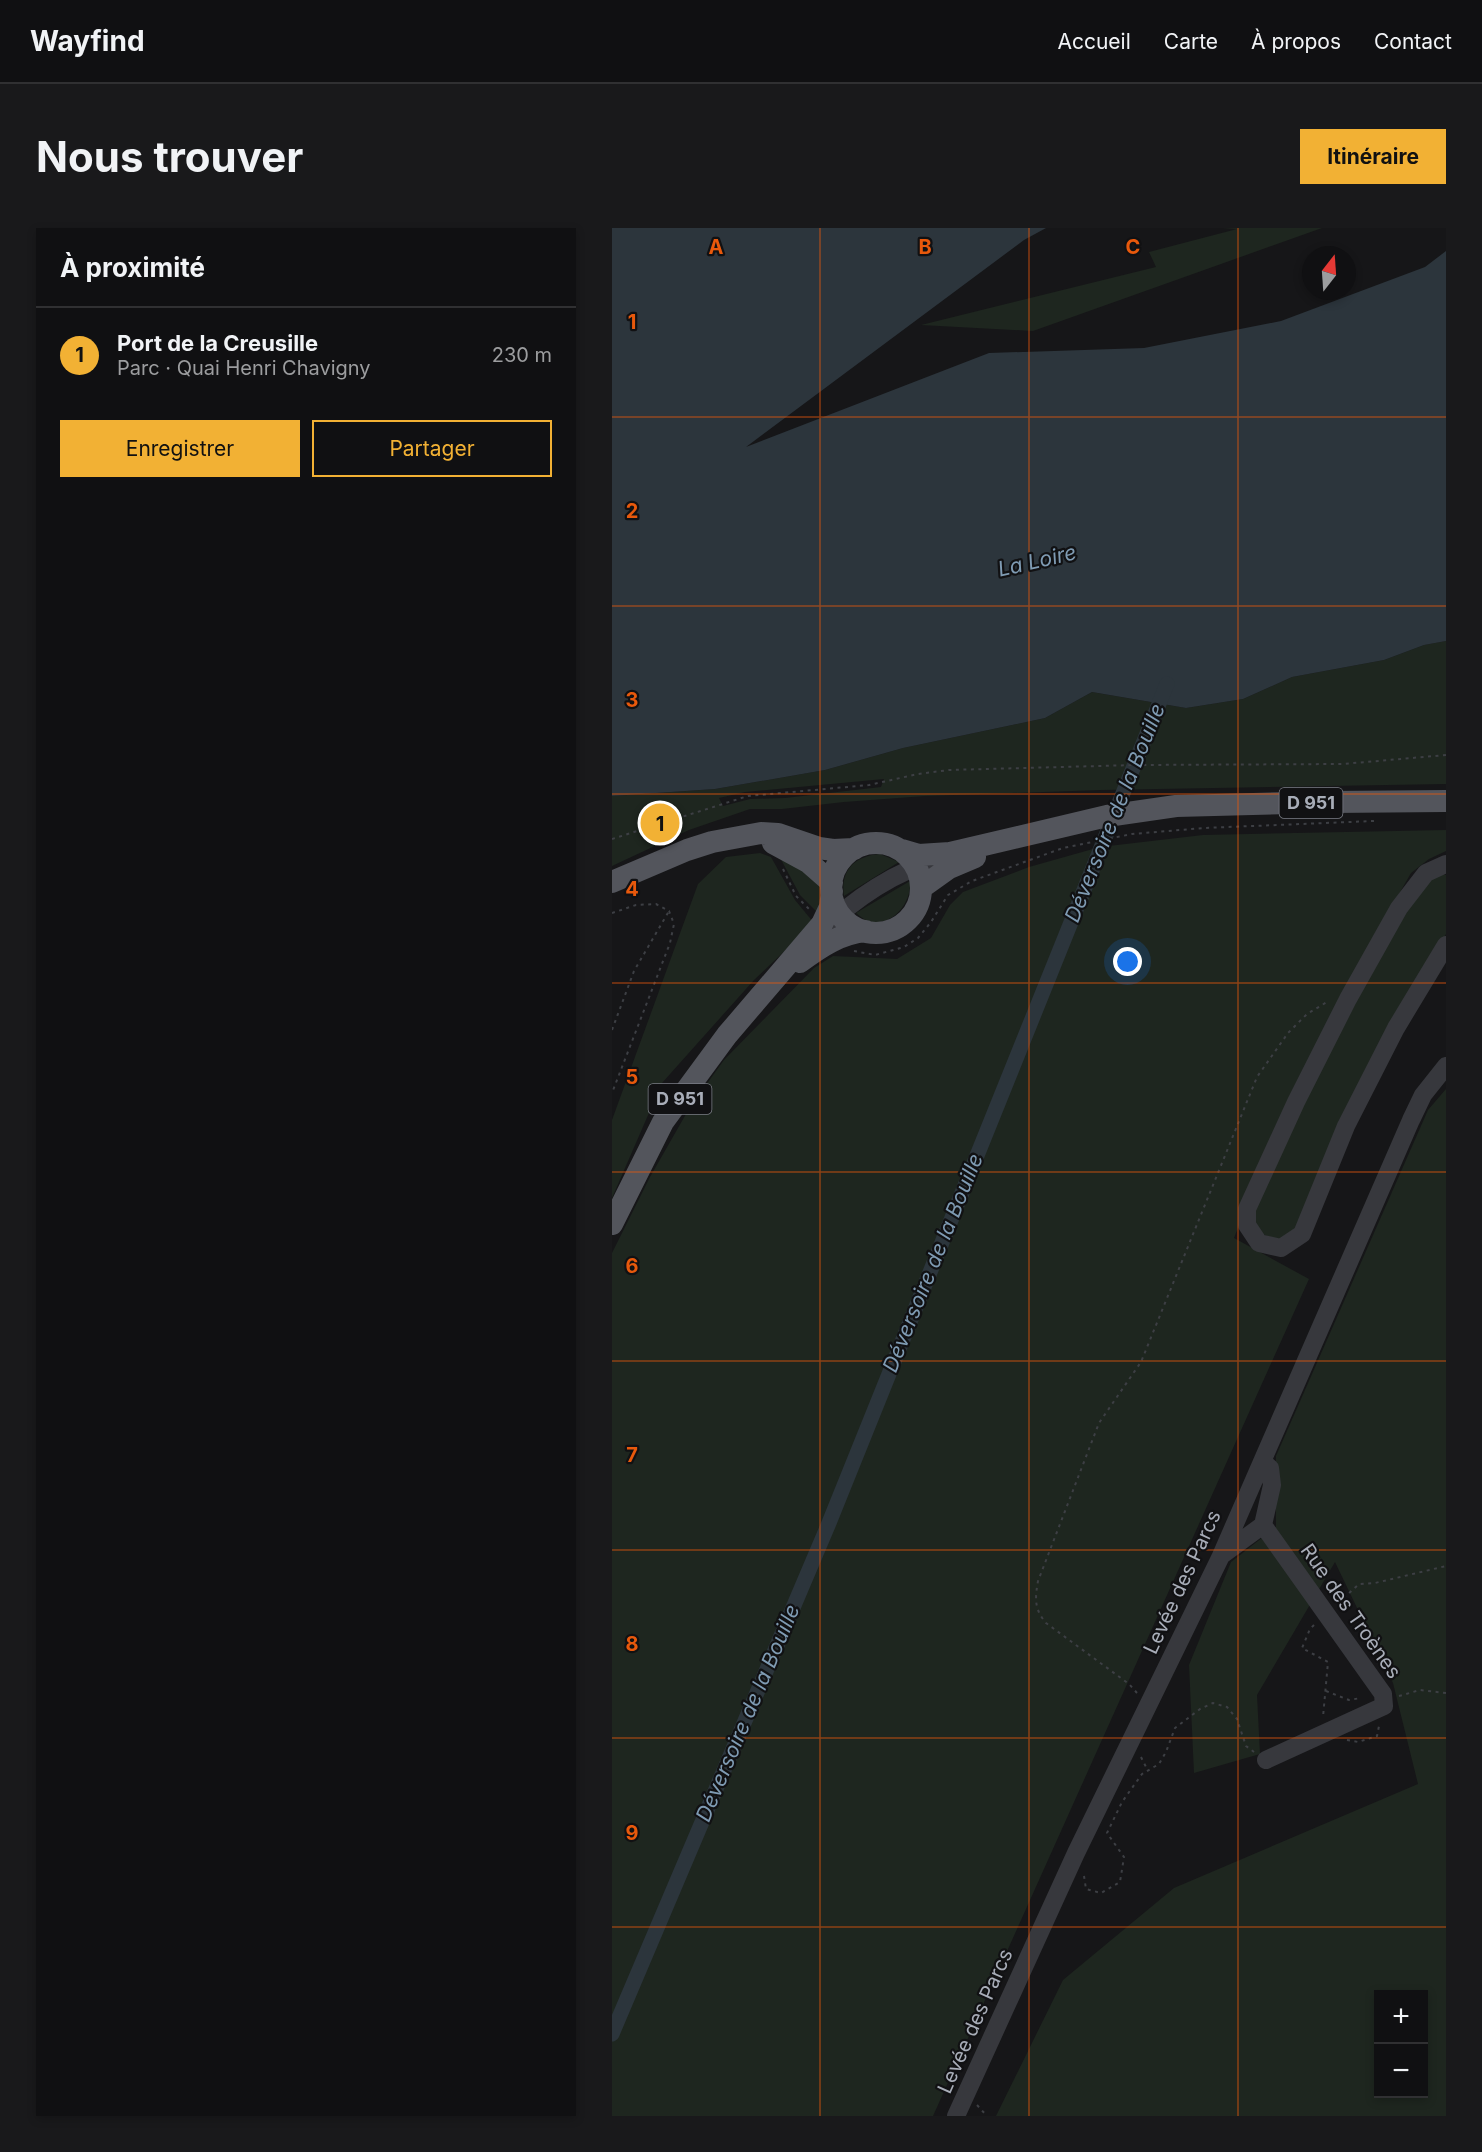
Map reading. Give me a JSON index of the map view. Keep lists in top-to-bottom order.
{
  "streets": {
    "main road": ["D 951"],
    "street": ["Levée des Parcs", "Rue des Troènes"]
  },
  "water": ["La Loire", "Déversoire de la Bouille"],
  "north": "top",
  "page": {
    "header": "Wayfind",
    "nav": [
      "Accueil",
      "Carte",
      "À propos",
      "Contact"
    ],
    "buttons": [
      "Itinéraire",
      ["Enregistrer", "Partager"]
    ],
    "title": "Nous trouver",
    "heading": "À proximité",
    "list": [
      {
        "mark": "1",
        "name": "Port de la Creusille",
        "note": "Parc · Quai Henri Chavigny",
        "value": "230 m"
      }
    ],
    "pins": "1",
    "map_buttons": ["+", "−"]
  },
  "grid": {
    "columns": ["A", "B", "C"],
    "rows": [
      "1",
      "2",
      "3",
      "4",
      "5",
      "6",
      "7",
      "8",
      "9"
    ]
  }
}
